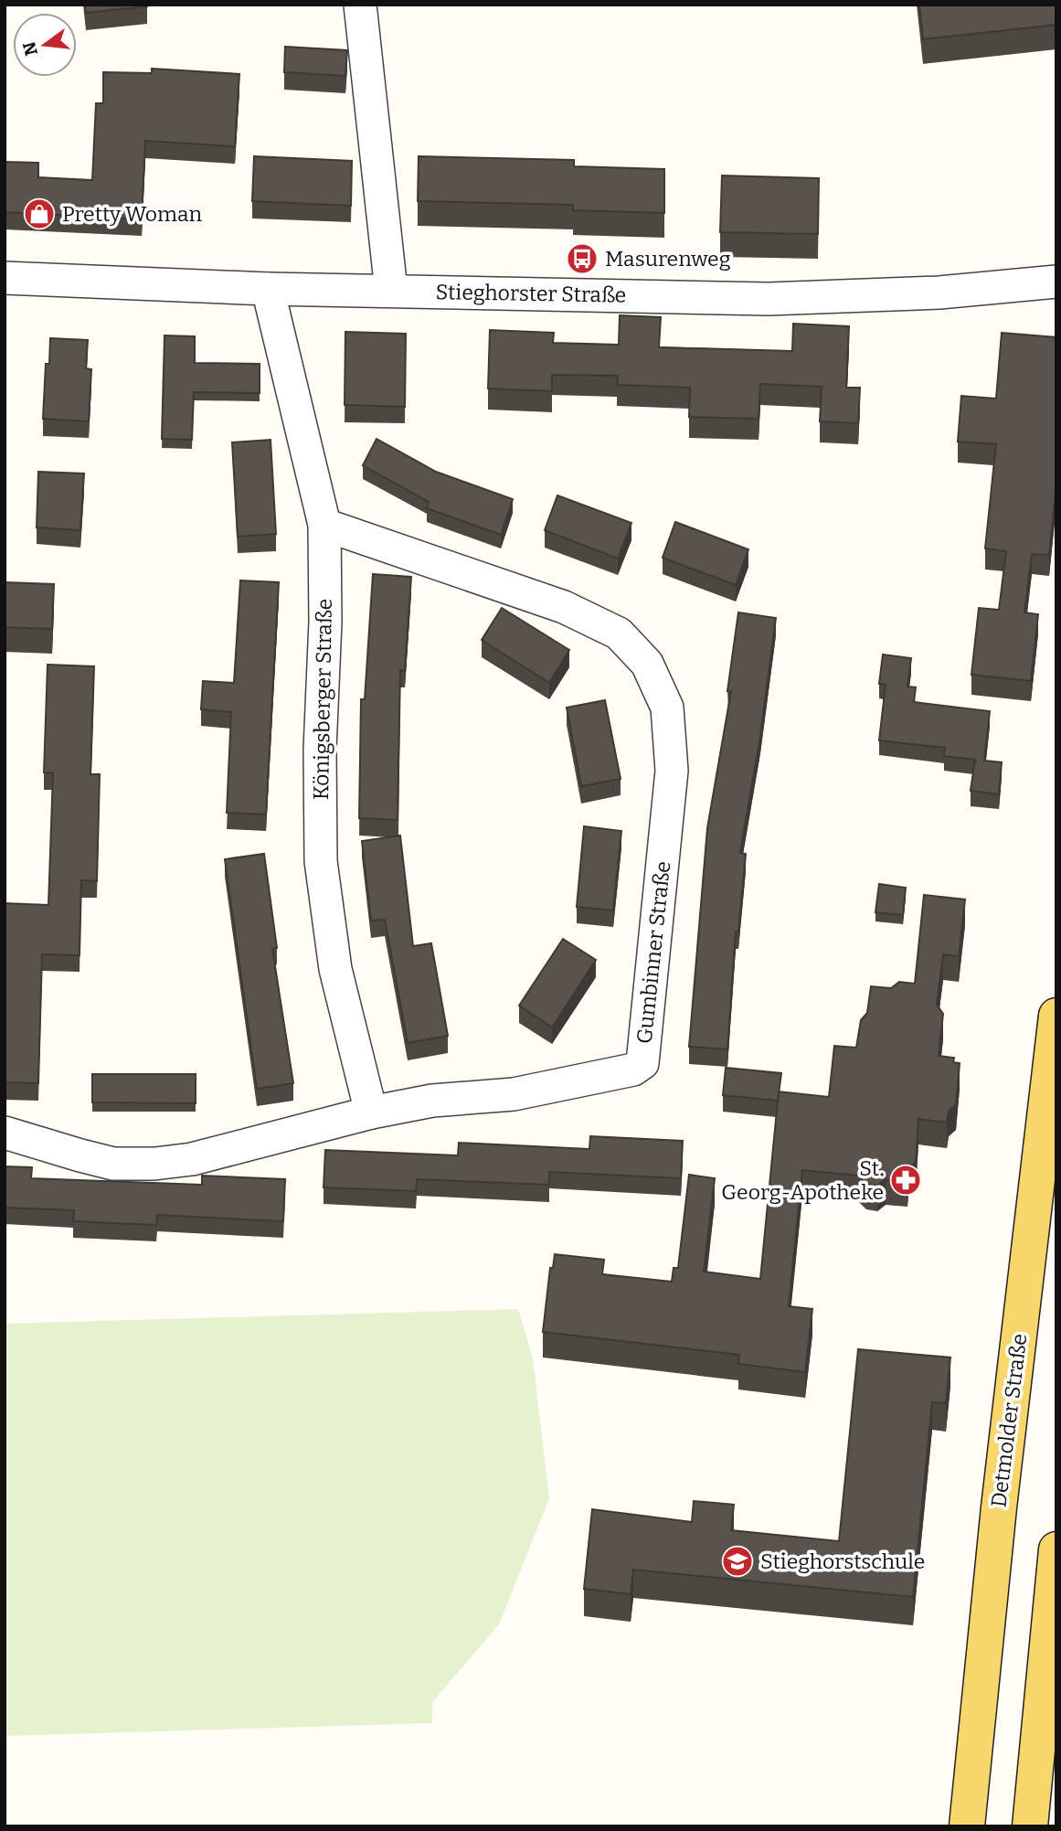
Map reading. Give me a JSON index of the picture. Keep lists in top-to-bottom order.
{
  "streets": {
    "main road": ["Detmolder Straße"],
    "street": ["Stieghorster Straße", "Königsberger Straße", "Gumbinner Straße"]
  },
  "crossings": [
    ["Stieghorster Straße", "Königsberger Straße"],
    ["Königsberger Straße", "Gumbinner Straße"]
  ],
  "places": {
    "shop": ["Pretty Woman"],
    "bus stop": ["Masurenweg"],
    "pharmacy": ["St. Georg-Apotheke"],
    "school or university": ["Stieghorstschule"]
  },
  "north": "left"
}
